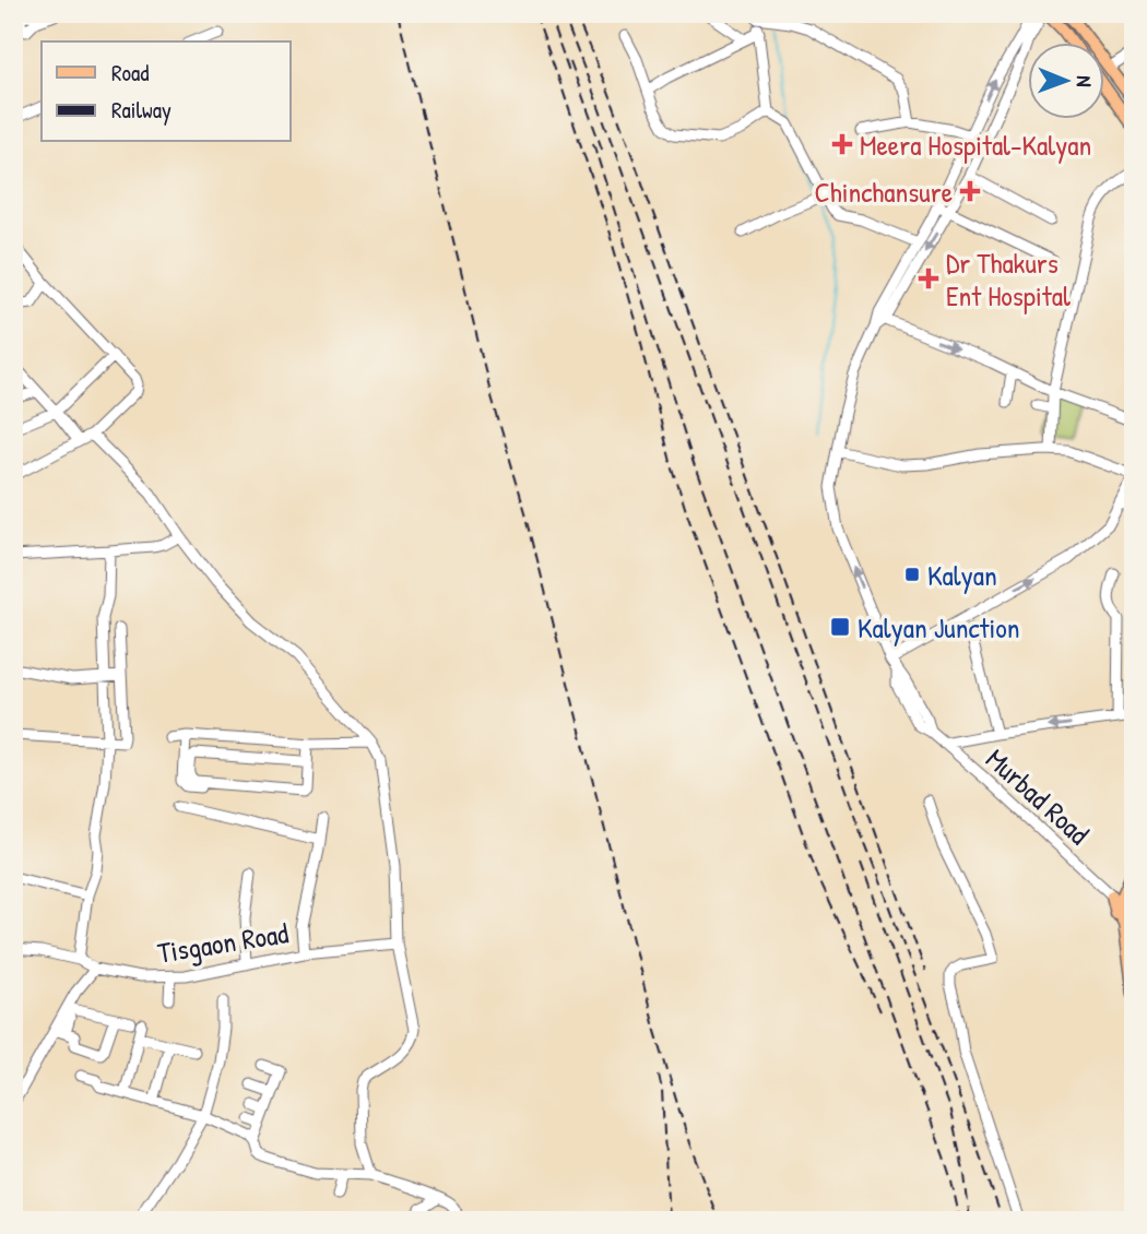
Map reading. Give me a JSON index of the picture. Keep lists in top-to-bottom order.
{
  "streets": {
    "street": ["Murbad Road", "Tisgaon Road"]
  },
  "places": {
    "health": ["Meera Hospital-Kalyan", "Chinchansure", "Dr Thakurs Ent Hospital"],
    "transit": ["Kalyan", "Kalyan Junction"]
  },
  "legend": ["Road", "Railway"],
  "north": "right"
}
